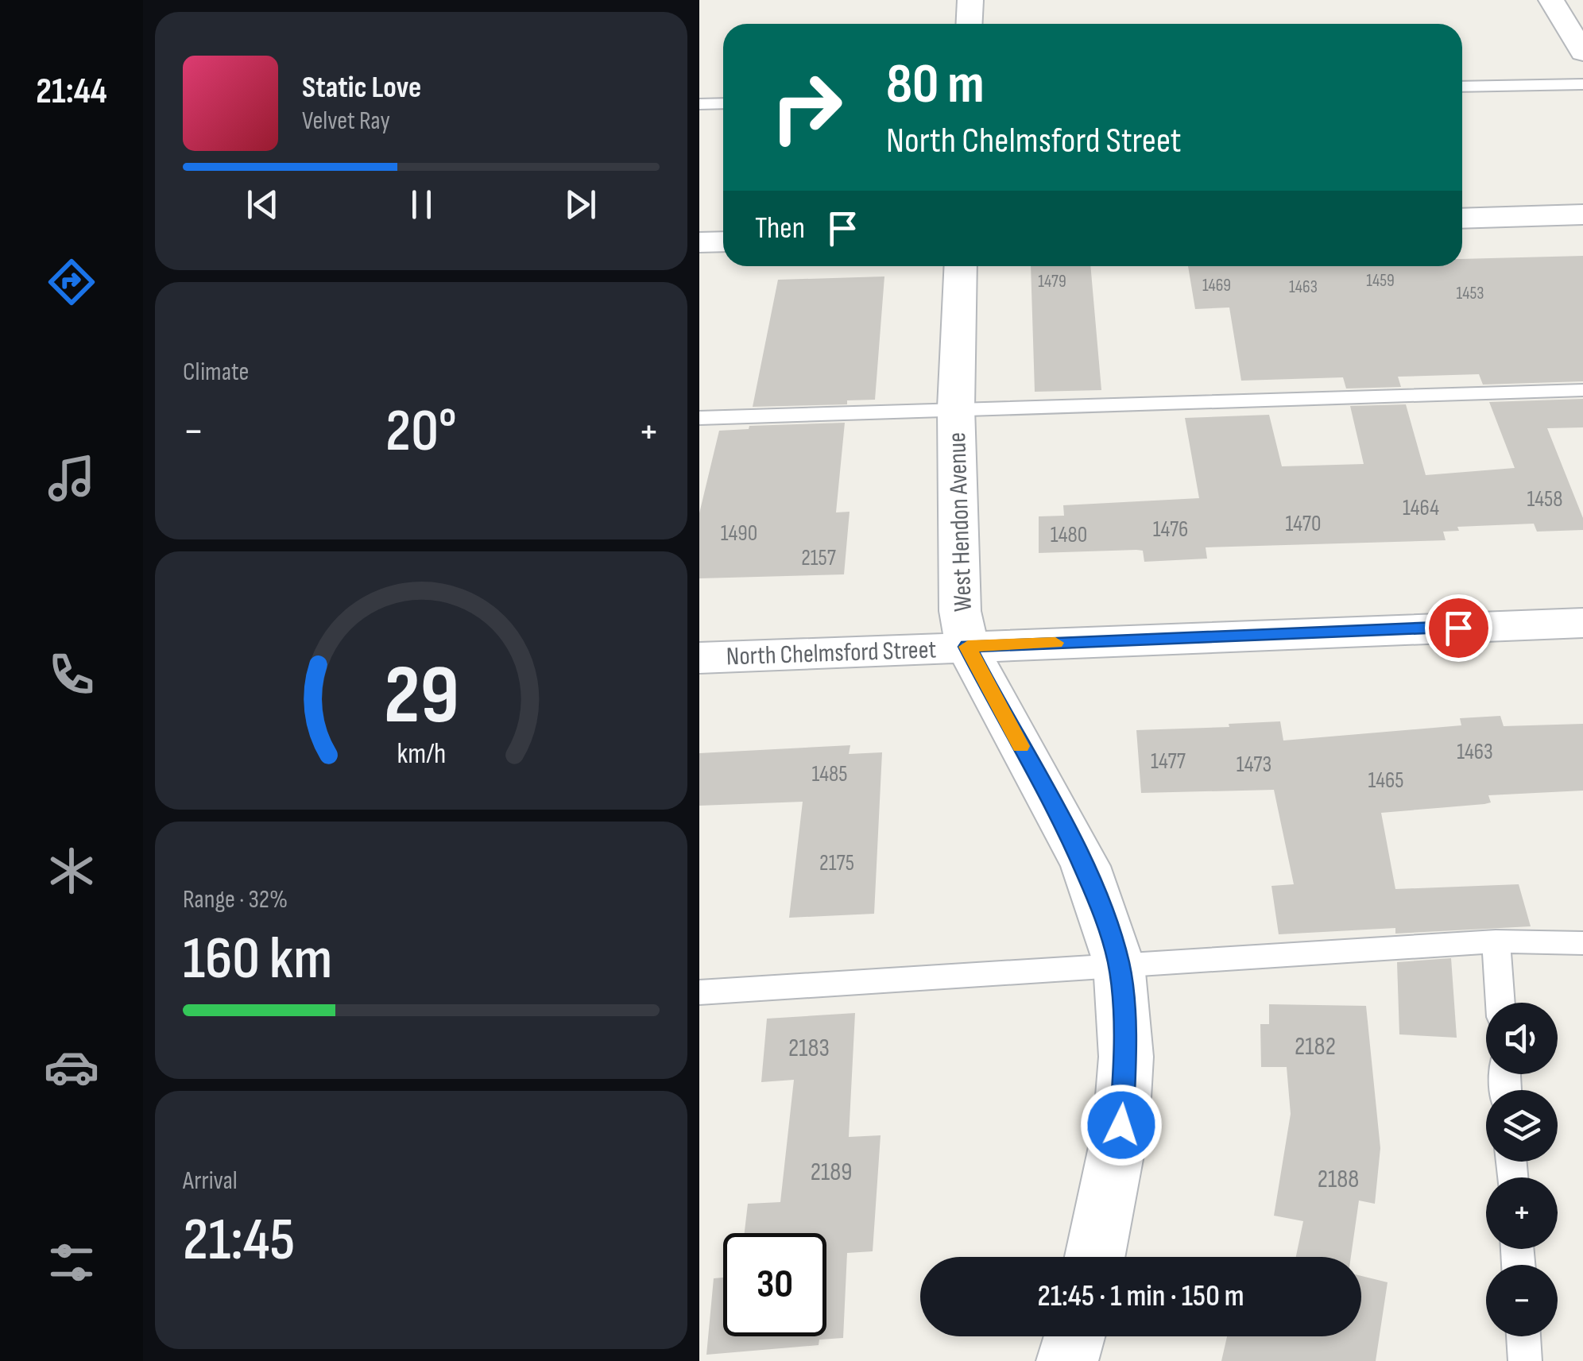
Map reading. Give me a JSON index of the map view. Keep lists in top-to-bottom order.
{
  "streets": {
    "street": ["West Hendon Avenue", "North Chelmsford Street"]
  },
  "crossings": [
    ["West Hendon Avenue", "North Chelmsford Street"]
  ],
  "house_numbers": [
    "1459",
    "1479",
    "1469",
    "1463",
    "1453",
    "1458",
    "1464",
    "1470",
    "1476",
    "1490",
    "1480",
    "2157",
    "1463",
    "1477",
    "1473",
    "1485",
    "1465",
    "2175",
    "2182",
    "2183",
    "2189",
    "2188"
  ],
  "page": {
    "tabs": "21:44",
    "turn": ["80 m", "North Chelmsford Street"],
    "song": ["Static Love", "Velvet Ray"],
    "then": "Then",
    "tile": [
      "Climate",
      ["Range · 32%", "160 km"],
      ["Arrival", "21:45"]
    ],
    "heat": ["−", "20°", "+"],
    "map_buttons": ["+", "−"],
    "limit": "30",
    "trip": "21:45 · 1 min · 150 m",
    "gauge": ["29", "km/h"]
  }
}
